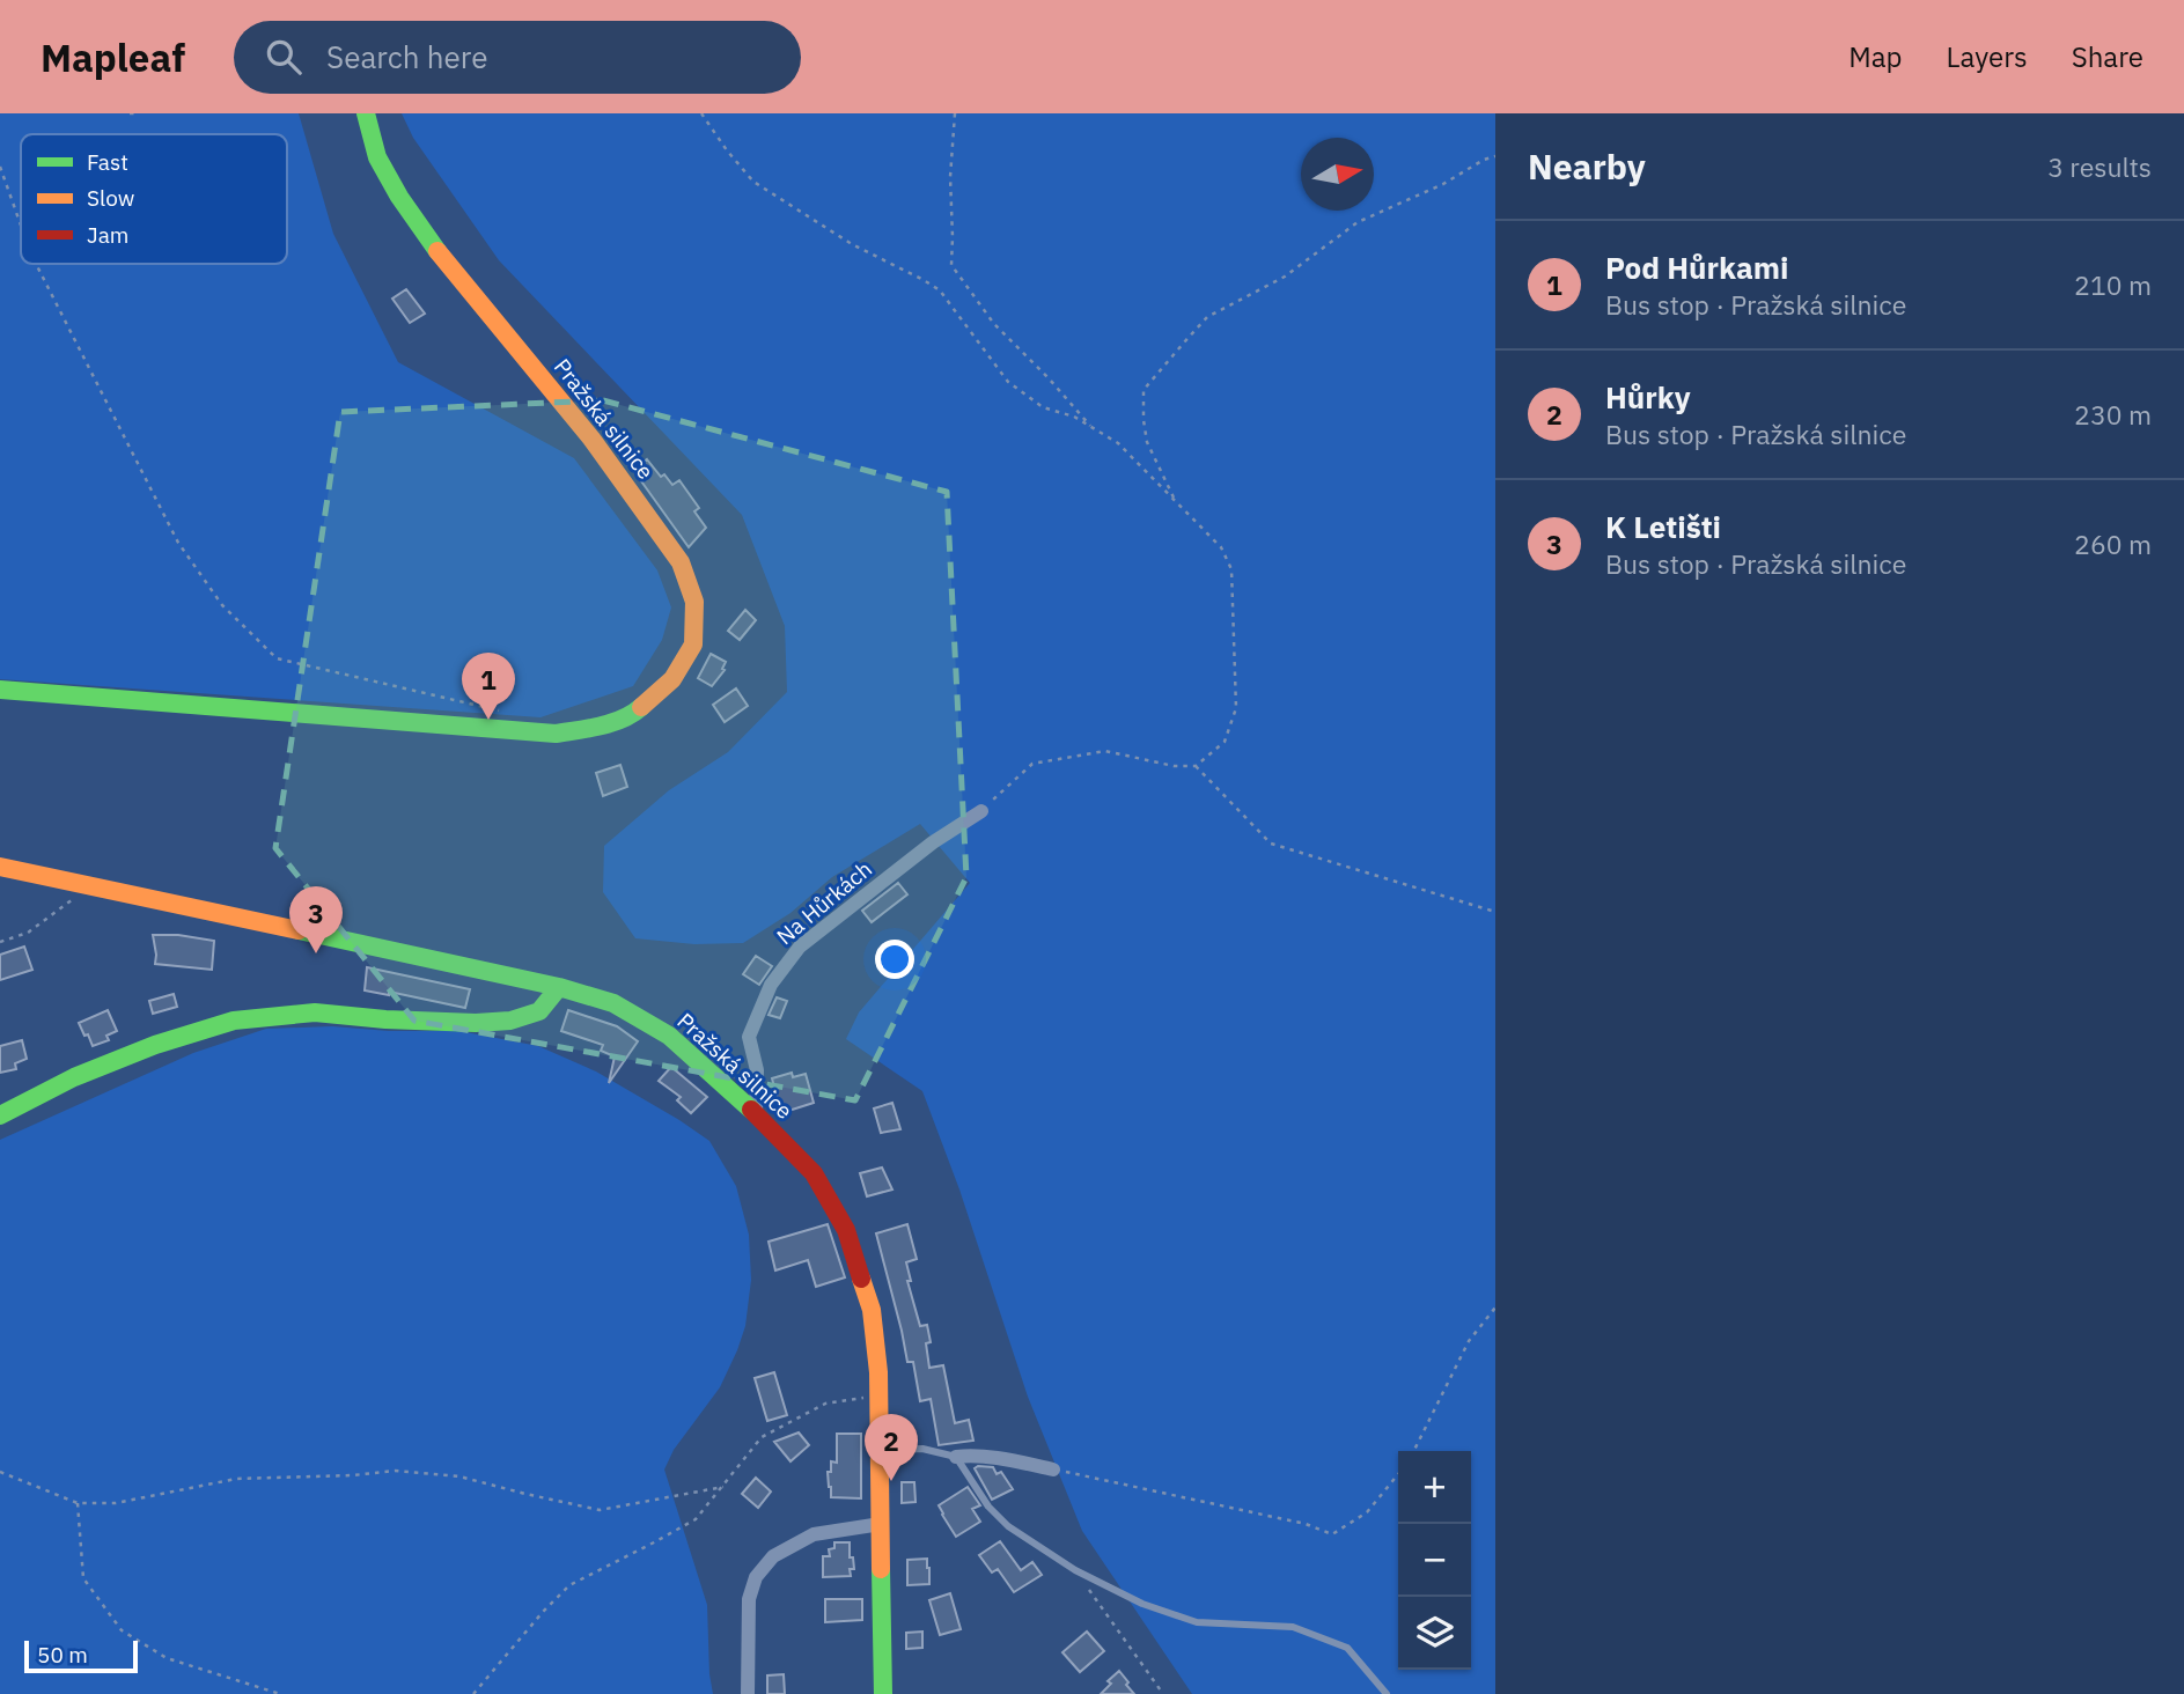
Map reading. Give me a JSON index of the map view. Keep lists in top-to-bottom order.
{
  "streets": {
    "street": ["Pražská silnice", "Na Hůrkách"]
  },
  "crossings": [
    ["Pražská silnice", "Na Hůrkách"]
  ],
  "legend": ["Fast", "Slow", "Jam"],
  "scale_bar": "50 m",
  "north": "right",
  "page": {
    "header": "Mapleaf",
    "search": "Search here",
    "nav": ["Map", "Layers", "Share"],
    "heading": ["Nearby", "3 results"],
    "list": [
      {
        "mark": "1",
        "name": "Pod Hůrkami",
        "note": "Bus stop · Pražská silnice",
        "value": "210 m"
      },
      {
        "mark": "2",
        "name": "Hůrky",
        "note": "Bus stop · Pražská silnice",
        "value": "230 m"
      },
      {
        "mark": "3",
        "name": "K Letišti",
        "note": "Bus stop · Pražská silnice",
        "value": "260 m"
      }
    ],
    "pins": ["1", "3", "2"],
    "map_buttons": ["+", "−"],
    "scale": "50 m"
  }
}
